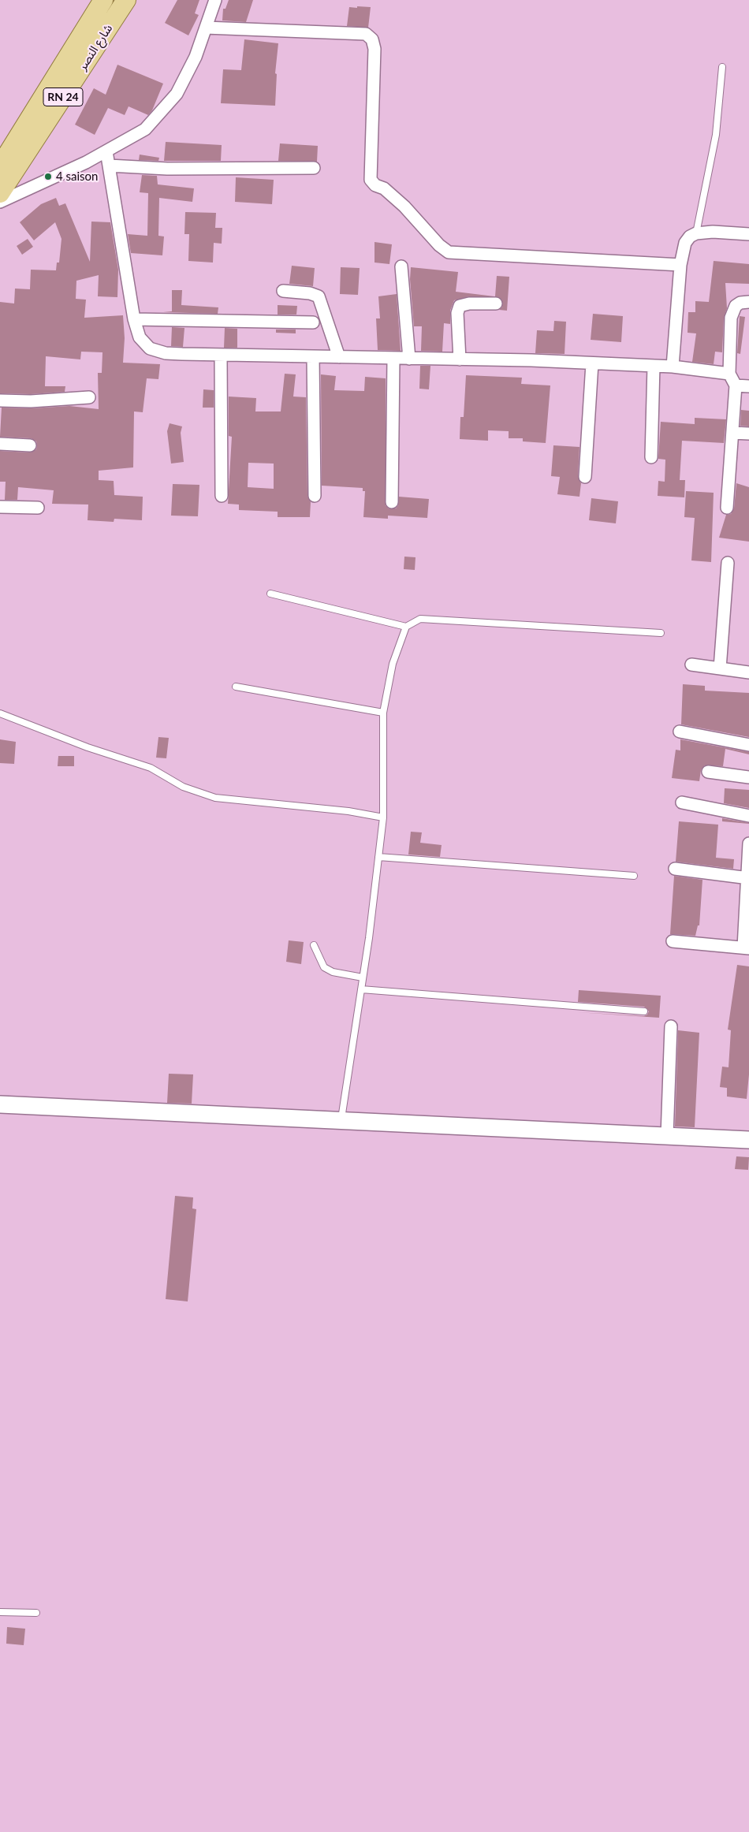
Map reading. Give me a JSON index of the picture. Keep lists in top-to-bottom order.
{
  "streets": {
    "main road": ["شارع النصر", "RN 24"]
  },
  "places": ["4 saison"]
}
